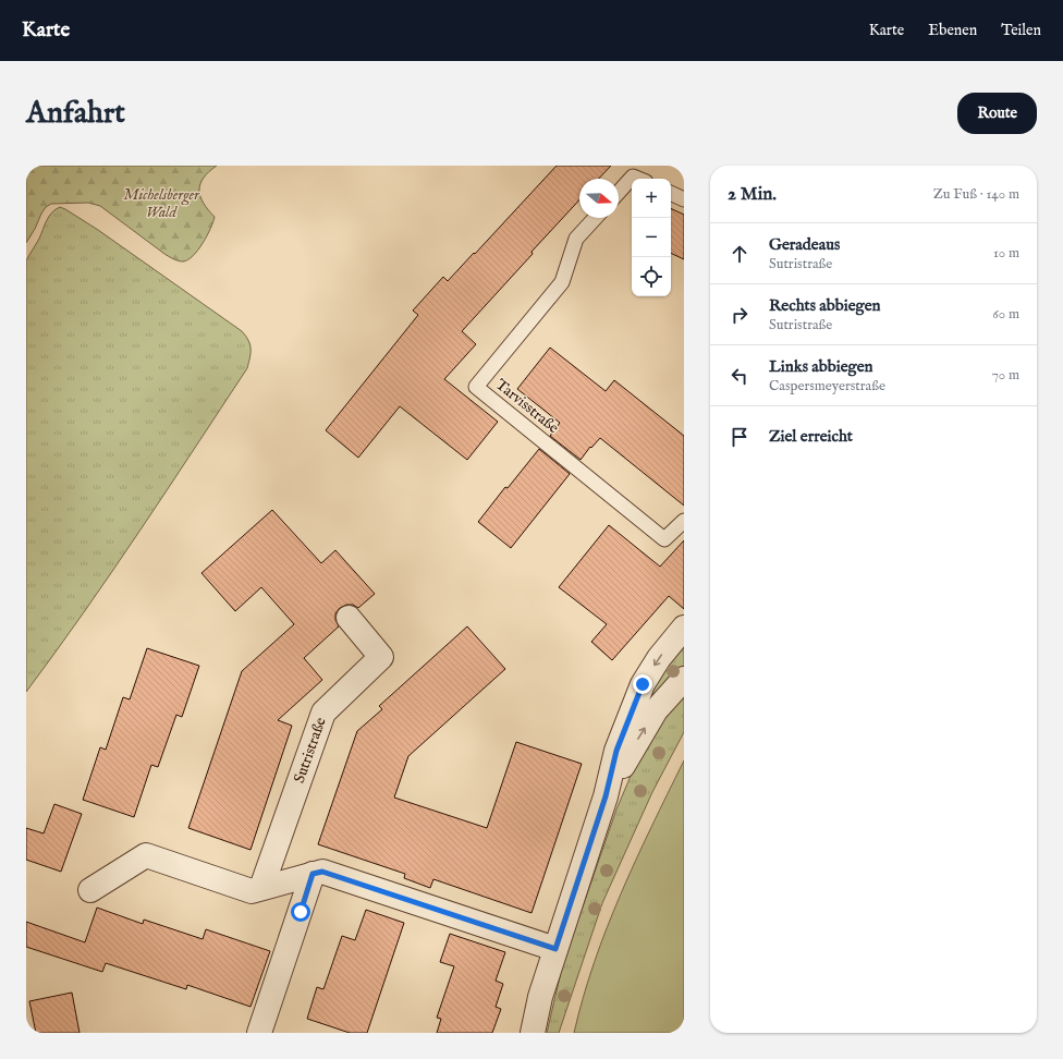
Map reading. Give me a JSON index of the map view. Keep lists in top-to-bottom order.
{
  "streets": {
    "street": ["Sutristraße"],
    "lane": ["Tarvisstraße"]
  },
  "parks": ["Michelsberger Wald"],
  "north": "right",
  "page": {
    "header": "Karte",
    "nav": ["Karte", "Ebenen", "Teilen"],
    "buttons": "Route",
    "title": "Anfahrt",
    "heading": ["2 Min.", "Zu Fuß · 140 m"],
    "map_buttons": ["+", "−"],
    "list": [
      ["Geradeaus", "Sutristraße", "10 m"],
      ["Rechts abbiegen", "Sutristraße", "60 m"],
      ["Links abbiegen", "Caspersmeyerstraße", "70 m"],
      "Ziel erreicht"
    ]
  }
}
